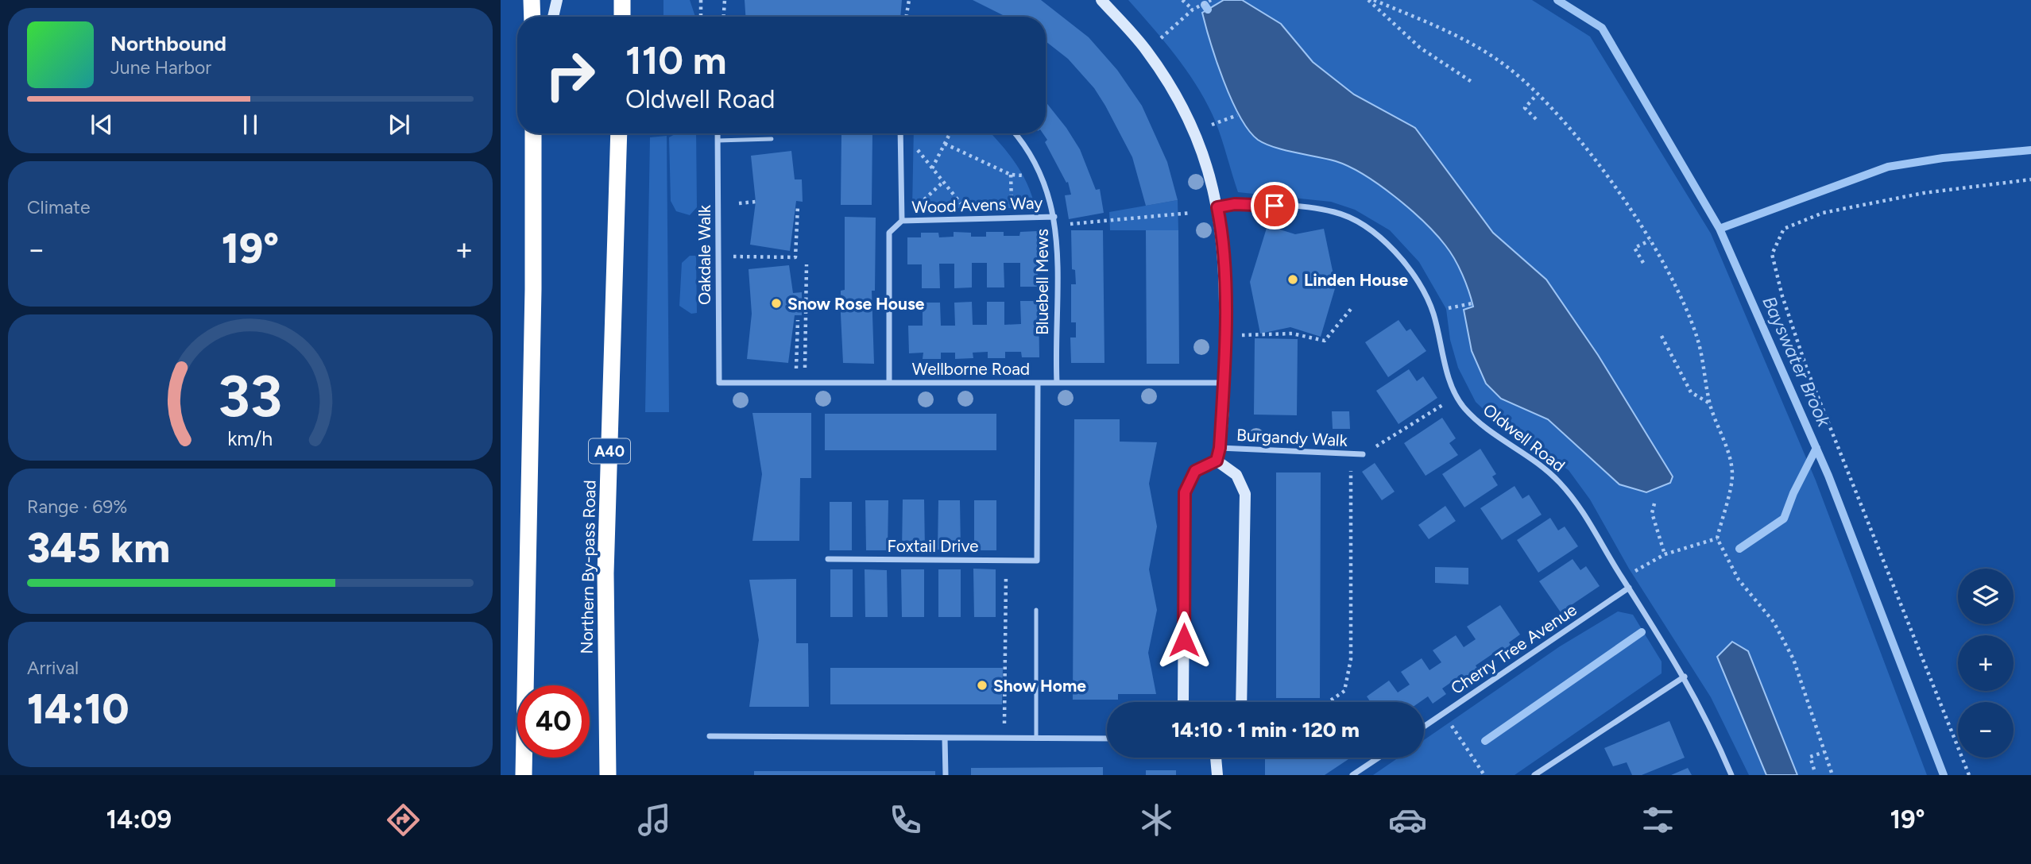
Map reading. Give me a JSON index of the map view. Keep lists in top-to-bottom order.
{
  "streets": {
    "highway": ["A40", "Northern By-pass Road"],
    "street": [
      "Wood Avens Way",
      "Oakdale Walk",
      "Bluebell Mews",
      "Wellborne Road",
      "Burgandy Walk",
      "Oldwell Road",
      "Foxtail Drive",
      "Cherry Tree Avenue"
    ]
  },
  "crossings": [
    ["Wood Avens Way", "Bluebell Mews"],
    ["Oakdale Walk", "Wellborne Road"],
    ["Bluebell Mews", "Wellborne Road"],
    ["Wellborne Road", "Foxtail Drive"],
    ["Oldwell Road", "Cherry Tree Avenue"]
  ],
  "water": ["Bayswater Brook"],
  "places": ["Linden House", "Snow Rose House", "Show Home"],
  "page": {
    "turn": ["110 m", "Oldwell Road"],
    "song": ["Northbound", "June Harbor"],
    "tile": [
      "Climate",
      ["Range · 69%", "345 km"],
      ["Arrival", "14:10"]
    ],
    "heat": ["−", "19°", "+"],
    "map_buttons": ["+", "−"],
    "limit": "40",
    "trip": "14:10 · 1 min · 120 m",
    "tabs": ["14:09", "19°"],
    "gauge": ["33", "km/h"]
  }
}
